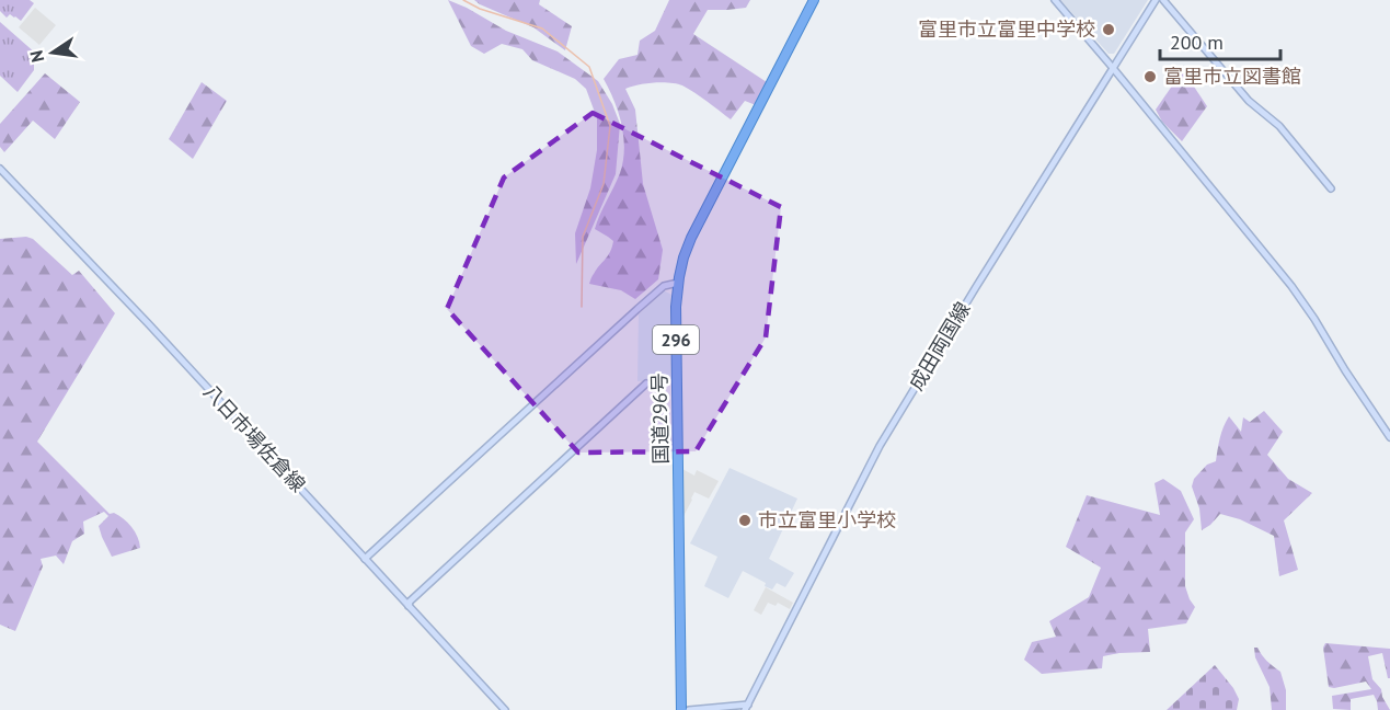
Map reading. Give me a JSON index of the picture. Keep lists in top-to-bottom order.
{
  "streets": {
    "highway": ["296", "国道296号"],
    "main road": ["成田両国線", "八日市場佐倉線"]
  },
  "places": ["富里市立富里中学校", "富里市立図書館", "市立富里小学校"],
  "scale_bar": "200 m",
  "north": "left"
}
